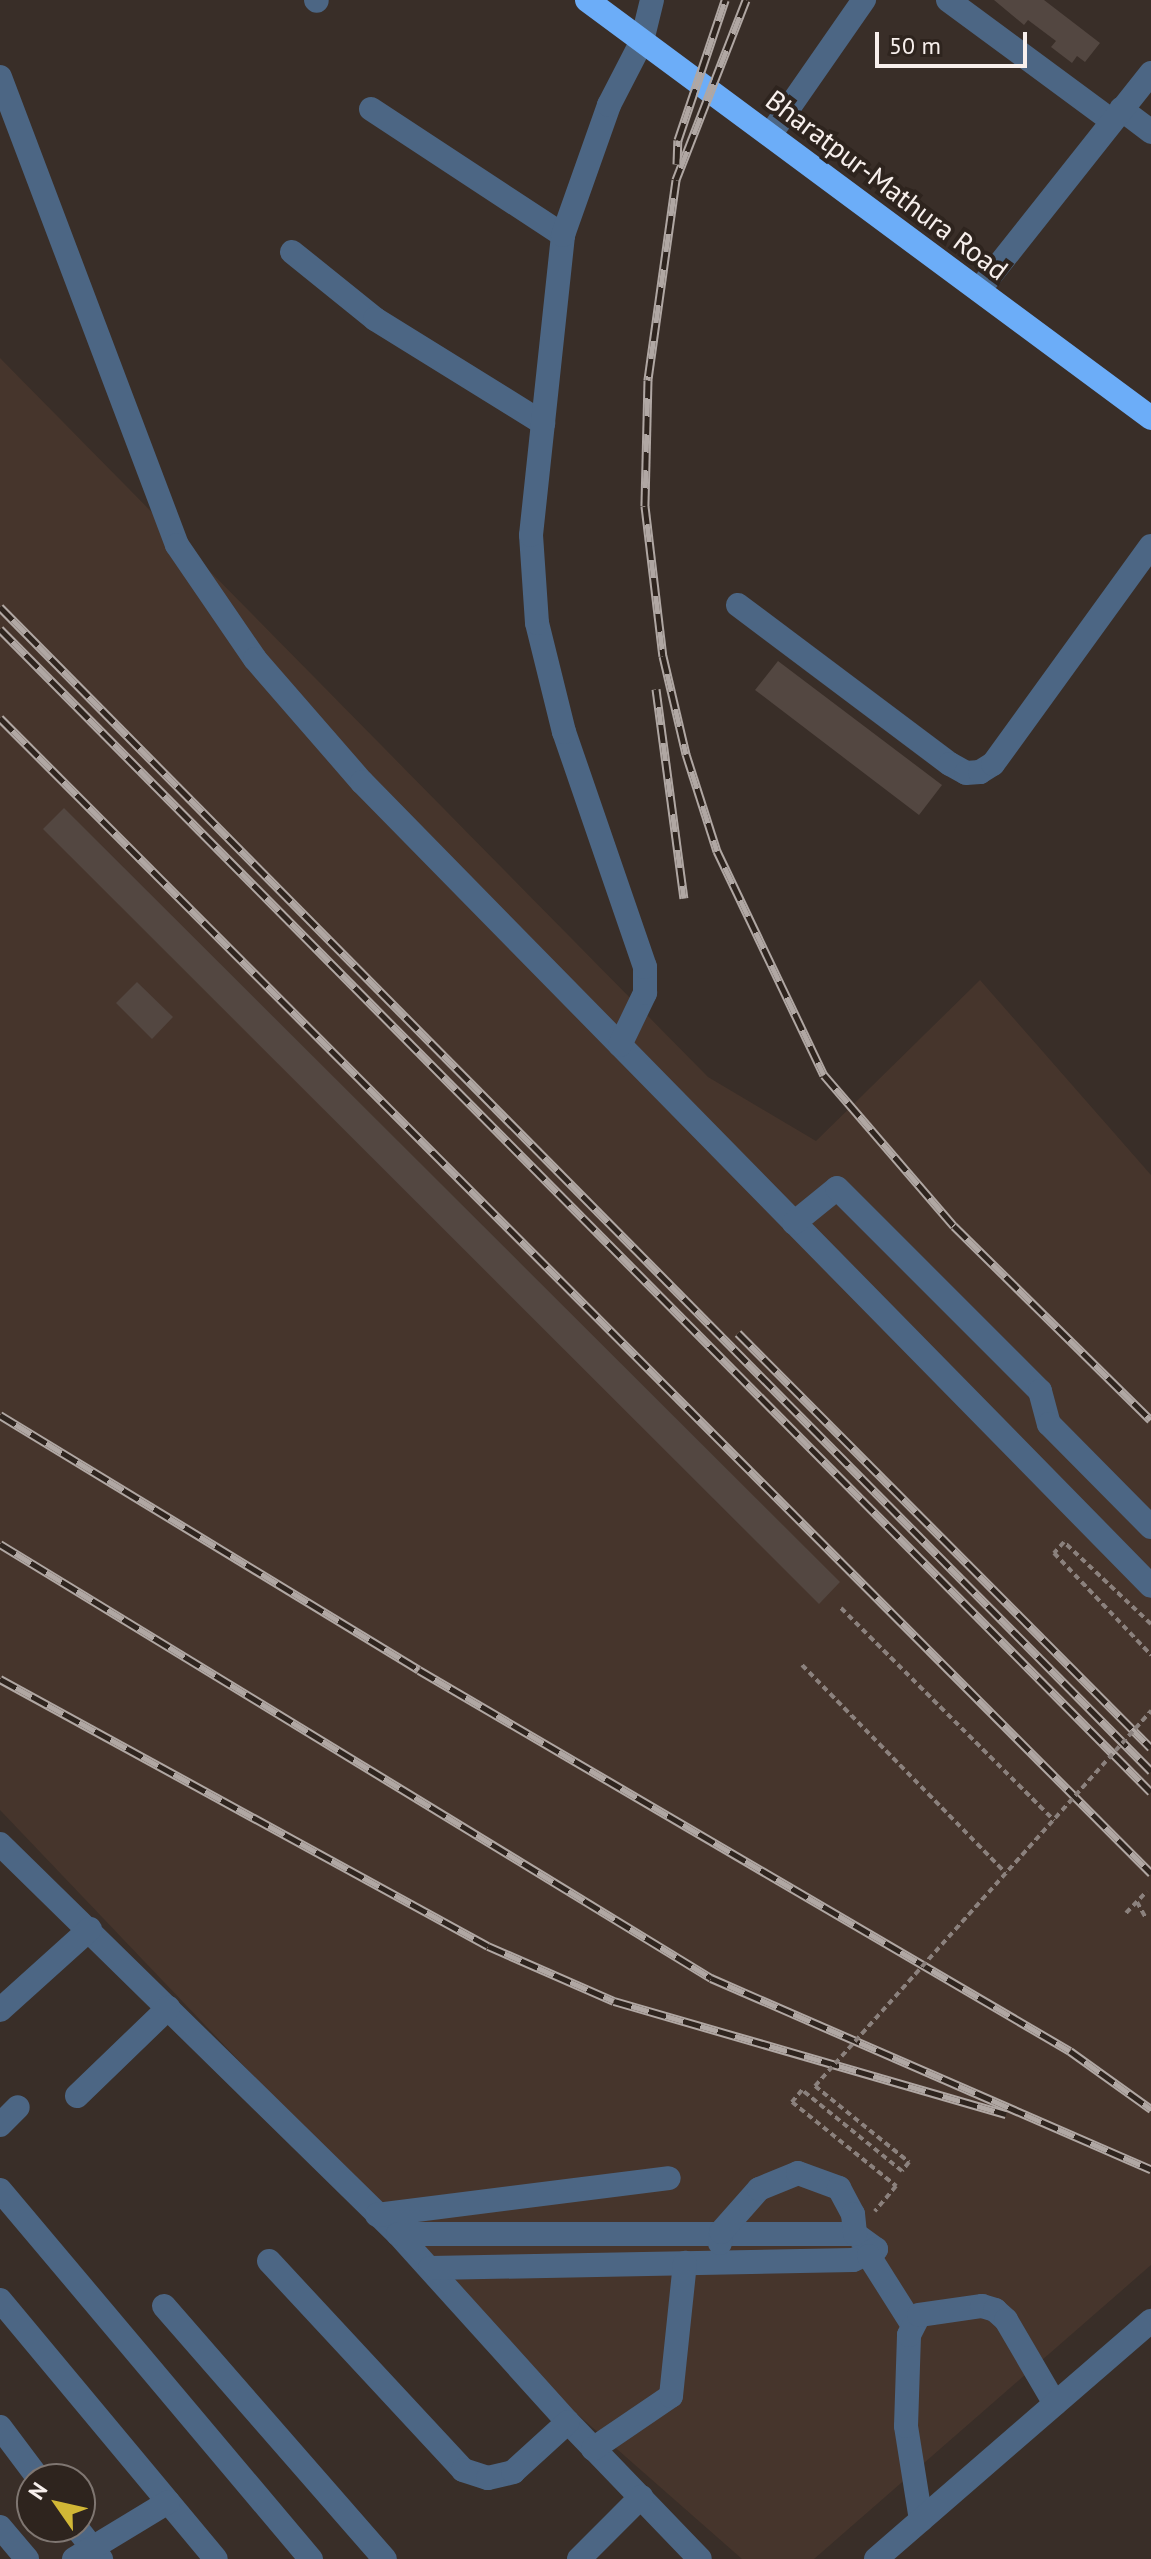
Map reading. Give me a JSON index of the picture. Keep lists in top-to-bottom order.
{
  "streets": {
    "highway": ["Bharatpur-Mathura Road"]
  },
  "scale_bar": "50 m",
  "north": "top left"
}
